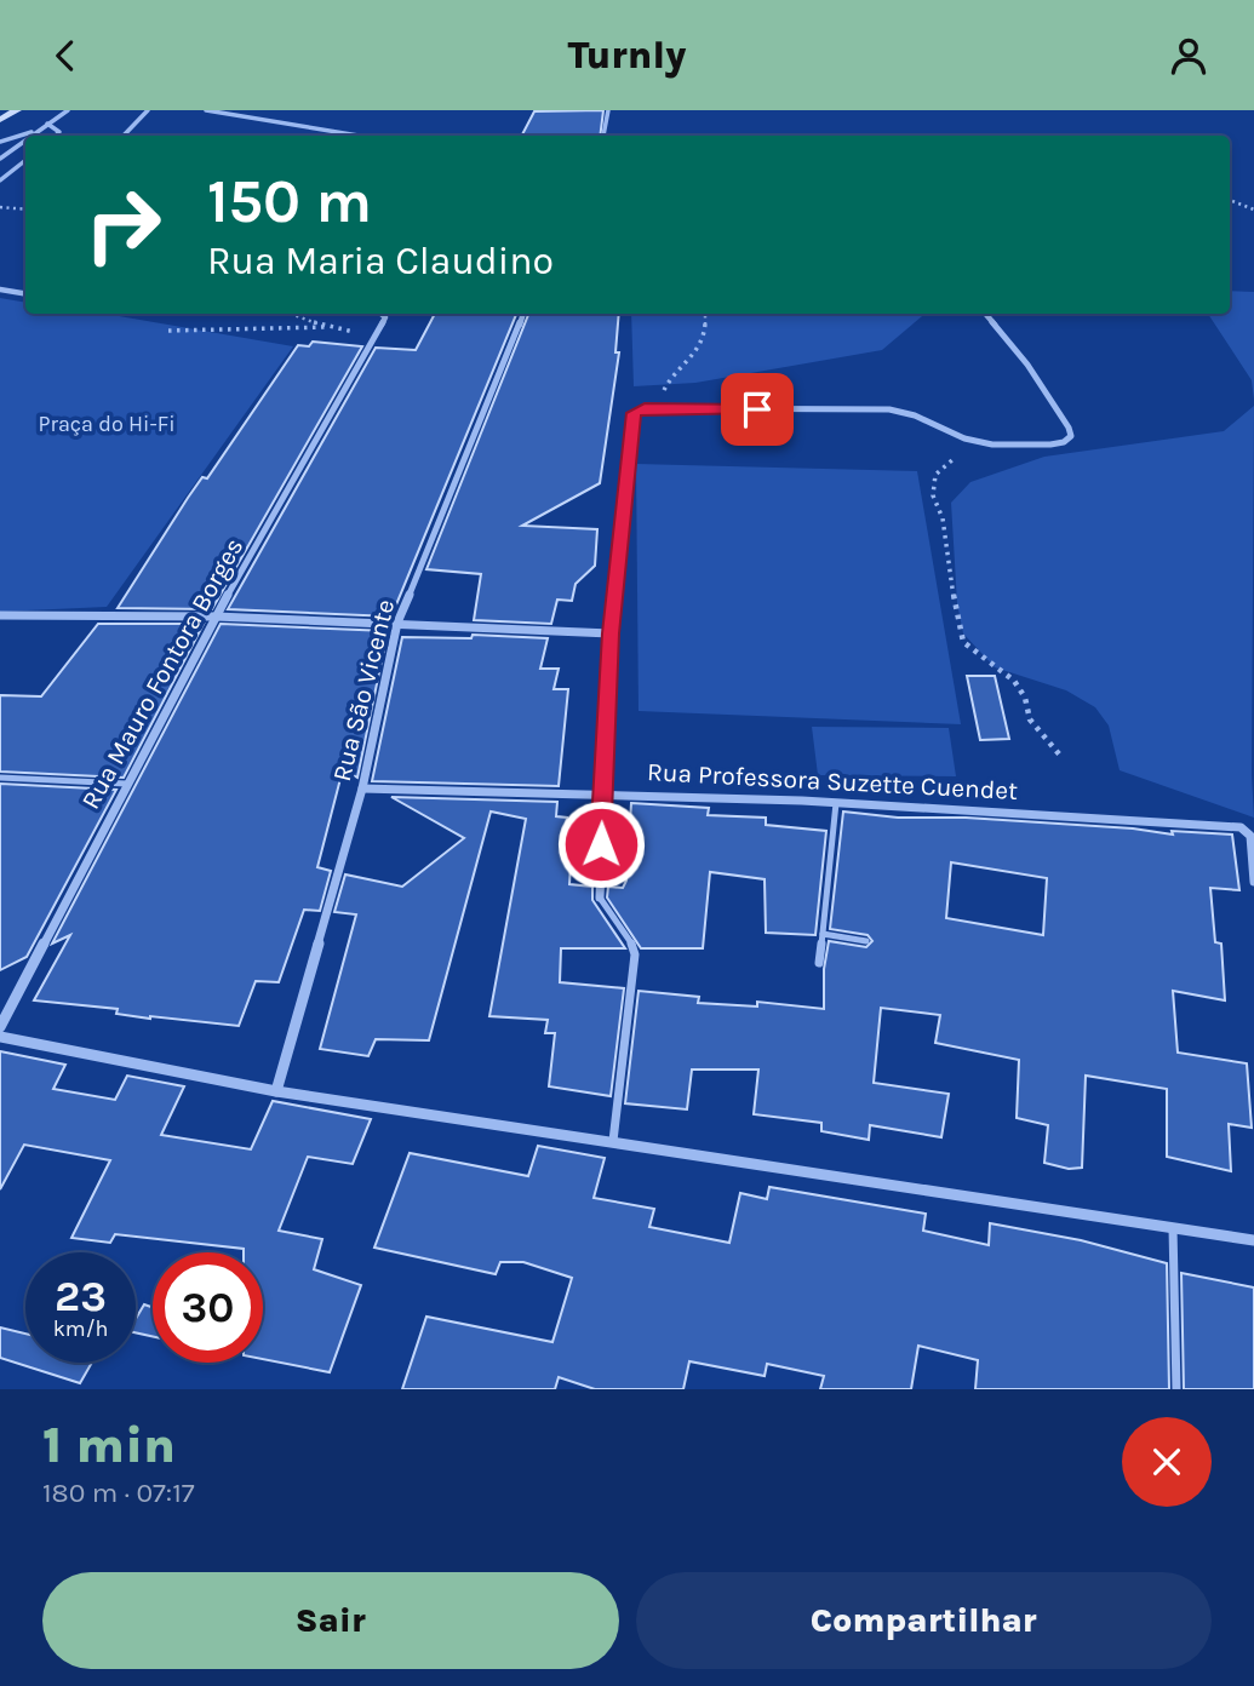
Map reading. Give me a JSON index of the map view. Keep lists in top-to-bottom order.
{
  "streets": {
    "street": ["Rua Mauro Fontora Borges", "Rua São Vicente", "Rua Professora Suzette Cuendet"]
  },
  "crossings": [
    ["Rua São Vicente", "Rua Professora Suzette Cuendet"]
  ],
  "parks": ["Praça do Hi-Fi"],
  "page": {
    "header": "Turnly",
    "turn": ["150 m", "Rua Maria Claudino"],
    "speed": "23 km/h",
    "limit": "30",
    "heading": ["1 min", "180 m · 07:17"],
    "buttons": ["Sair", "Compartilhar"]
  }
}
